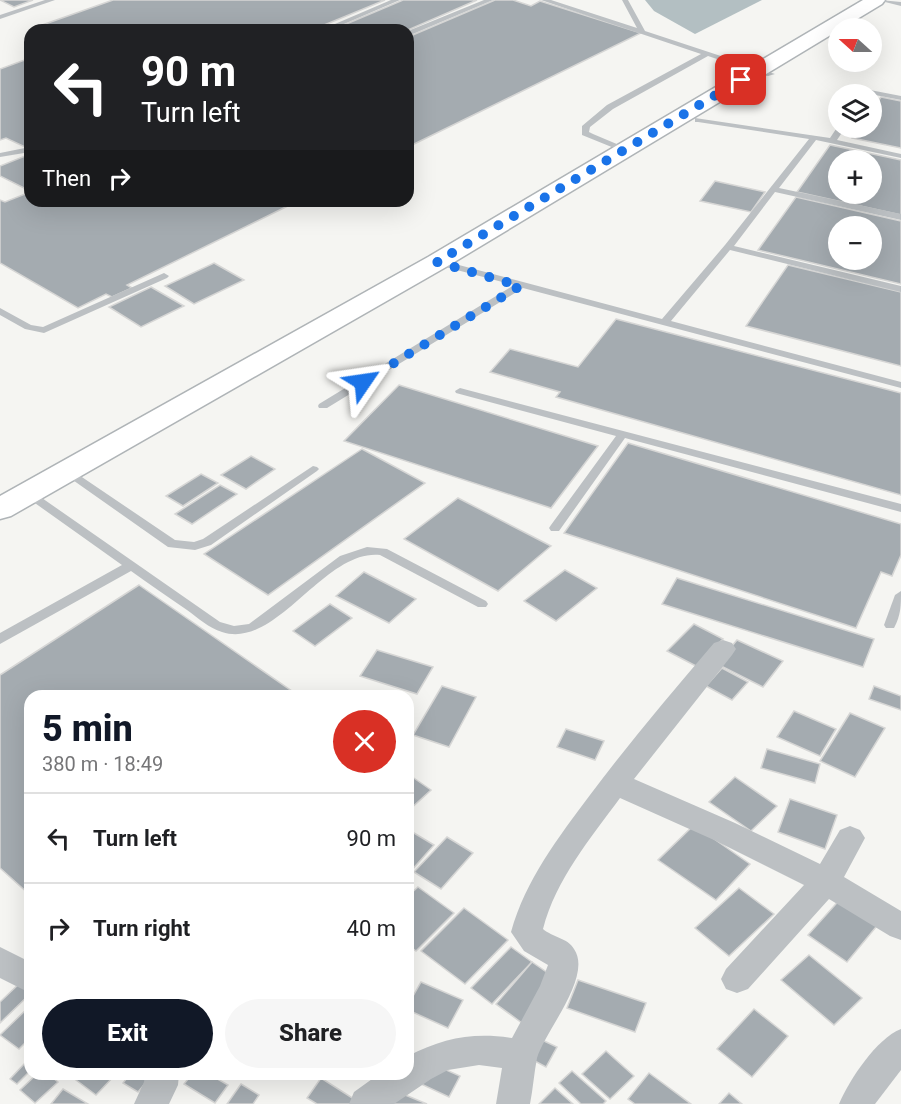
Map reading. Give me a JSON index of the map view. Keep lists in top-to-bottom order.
{
  "north": "left",
  "page": {
    "map_buttons": ["+", "−"],
    "turn": ["90 m", "Turn left"],
    "then": "Then",
    "heading": ["5 min", "380 m · 18:49"],
    "list": [
      {
        "name": "Turn left",
        "value": "90 m"
      },
      {
        "name": "Turn right",
        "value": "40 m"
      }
    ],
    "buttons": ["Exit", "Share"]
  }
}
